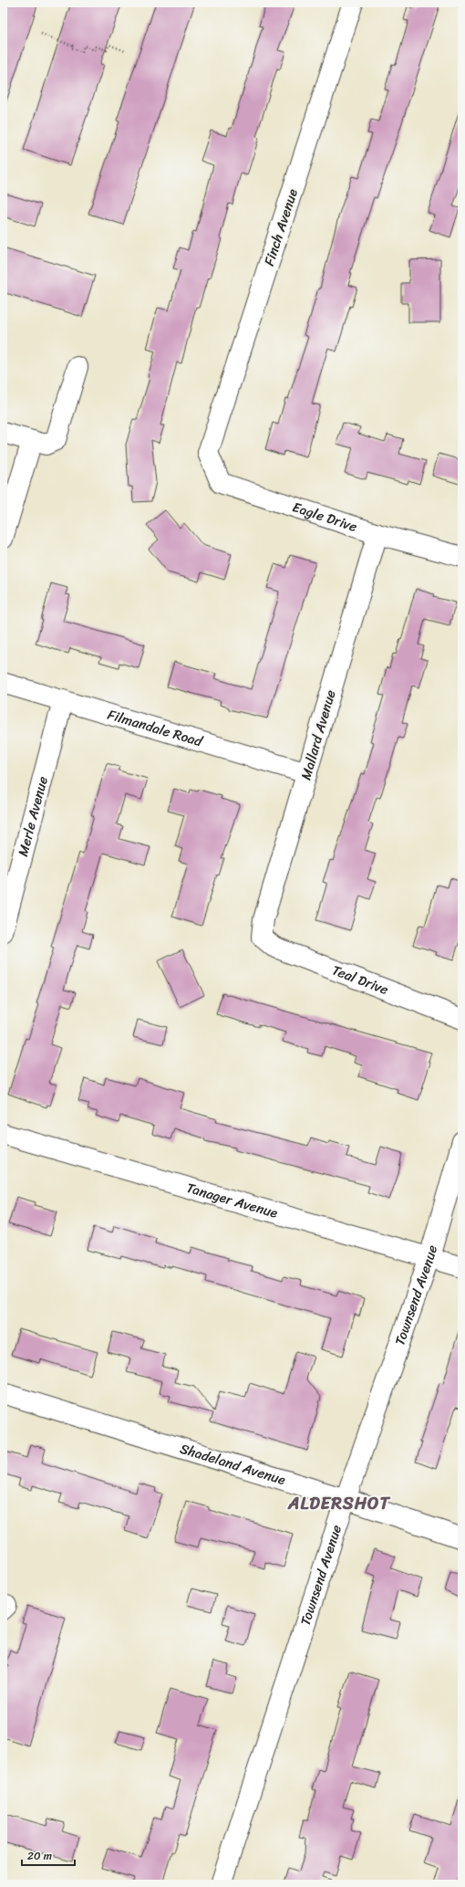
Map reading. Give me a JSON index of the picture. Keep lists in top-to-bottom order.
{
  "streets": {
    "street": [
      "Finch Avenue",
      "Eagle Drive",
      "Filmandale Road",
      "Mallard Avenue",
      "Merle Avenue",
      "Teal Drive",
      "Tanager Avenue",
      "Townsend Avenue",
      "Shadeland Avenue"
    ]
  },
  "crossings": [
    ["Finch Avenue", "Eagle Drive"],
    ["Eagle Drive", "Mallard Avenue"],
    ["Filmandale Road", "Mallard Avenue"],
    ["Filmandale Road", "Merle Avenue"],
    ["Mallard Avenue", "Teal Drive"],
    ["Tanager Avenue", "Townsend Avenue"],
    ["Townsend Avenue", "Shadeland Avenue"]
  ],
  "districts": ["ALDERSHOT"],
  "scale_bar": "20 m"
}
